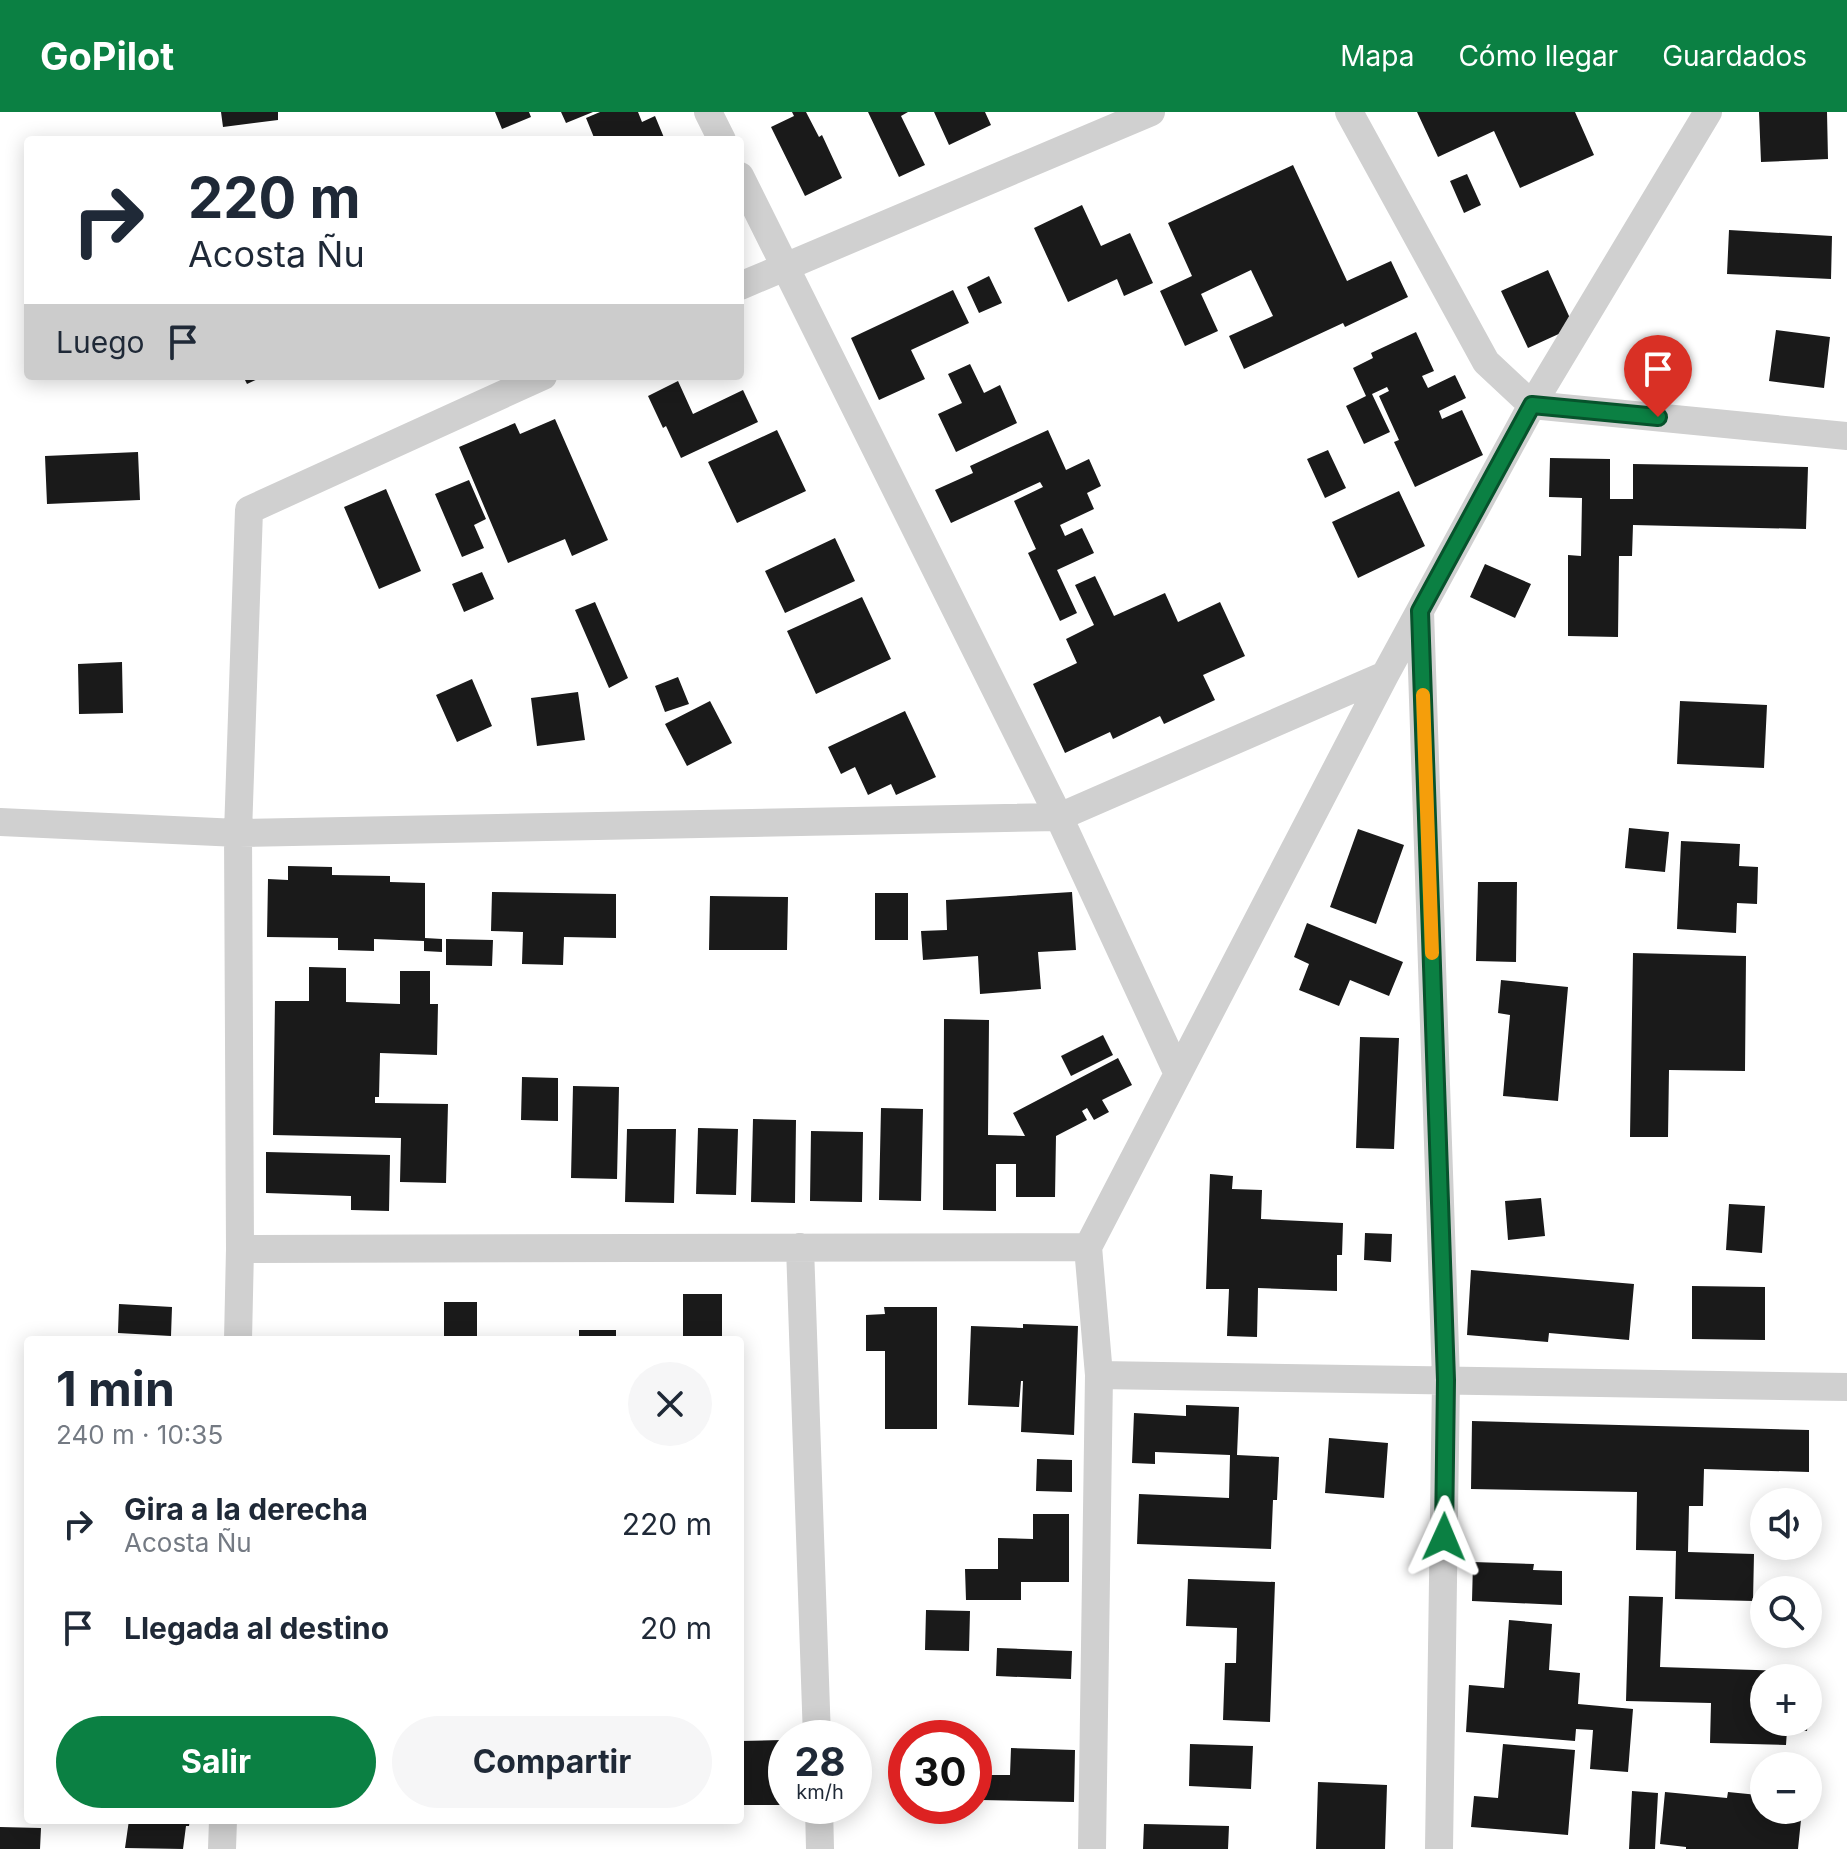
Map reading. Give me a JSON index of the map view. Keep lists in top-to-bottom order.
{
  "page": {
    "header": "GoPilot",
    "nav": ["Mapa", "Cómo llegar", "Guardados"],
    "turn": ["220 m", "Acosta Ñu"],
    "then": "Luego",
    "heading": ["1 min", "240 m · 10:35"],
    "list": [
      {
        "name": "Gira a la derecha",
        "note": "Acosta Ñu",
        "value": "220 m"
      },
      {
        "name": "Llegada al destino",
        "value": "20 m"
      }
    ],
    "map_buttons": ["+", "−"],
    "buttons": ["Salir", "Compartir"],
    "speed": "28 km/h",
    "limit": "30"
  }
}
